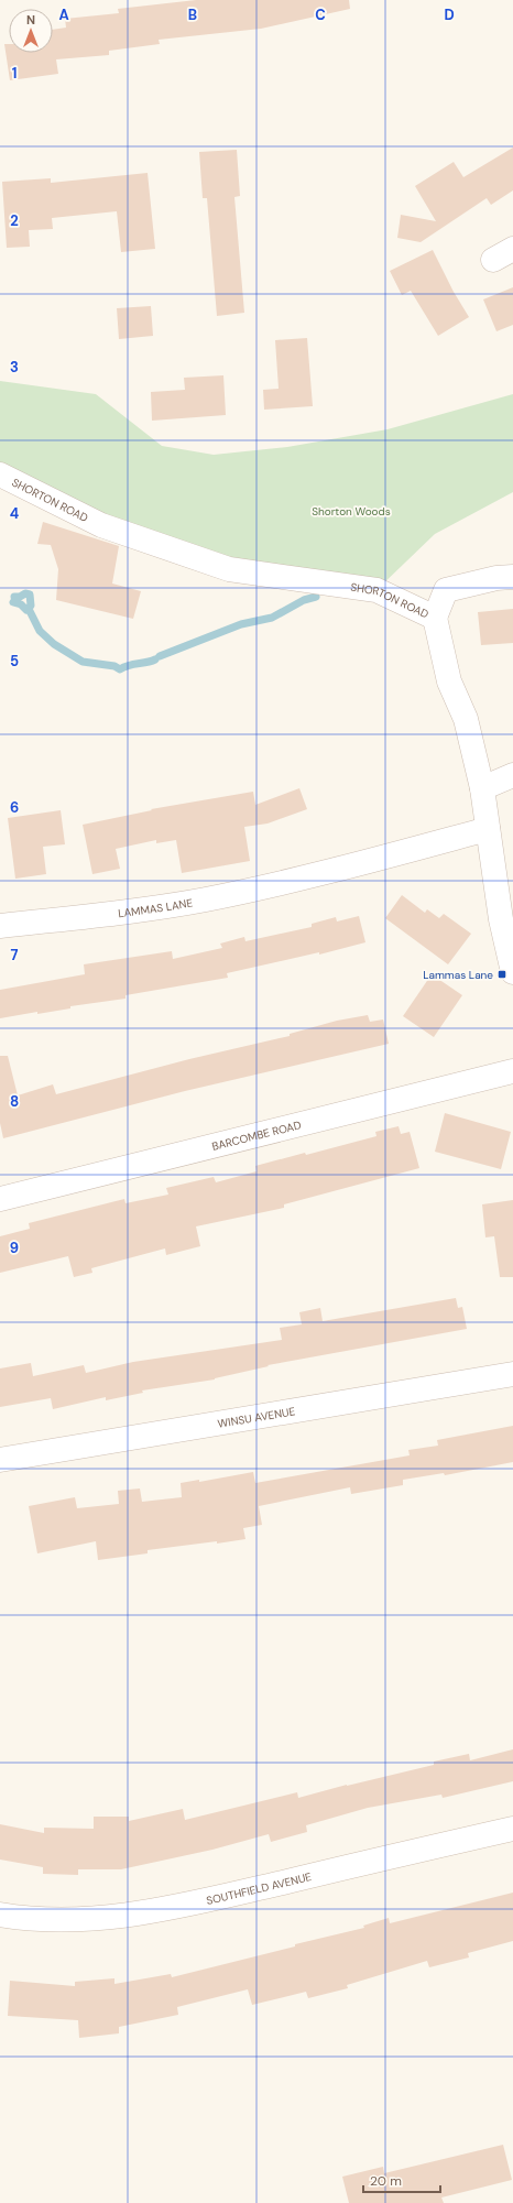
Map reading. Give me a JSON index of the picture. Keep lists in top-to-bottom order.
{
  "streets": {
    "street": [
      "SHORTON ROAD",
      "LAMMAS LANE",
      "BARCOMBE ROAD",
      "WINSU AVENUE",
      "SOUTHFIELD AVENUE"
    ]
  },
  "crossings": [
    ["SHORTON ROAD", "LAMMAS LANE"]
  ],
  "parks": ["Shorton Woods"],
  "places": {
    "transit": ["Lammas Lane"]
  },
  "scale_bar": "20 m",
  "north": "top",
  "grid": {
    "columns": [
      "A",
      "B",
      "C",
      "D"
    ],
    "rows": [
      "1",
      "2",
      "3",
      "4",
      "5",
      "6",
      "7",
      "8",
      "9"
    ]
  }
}
